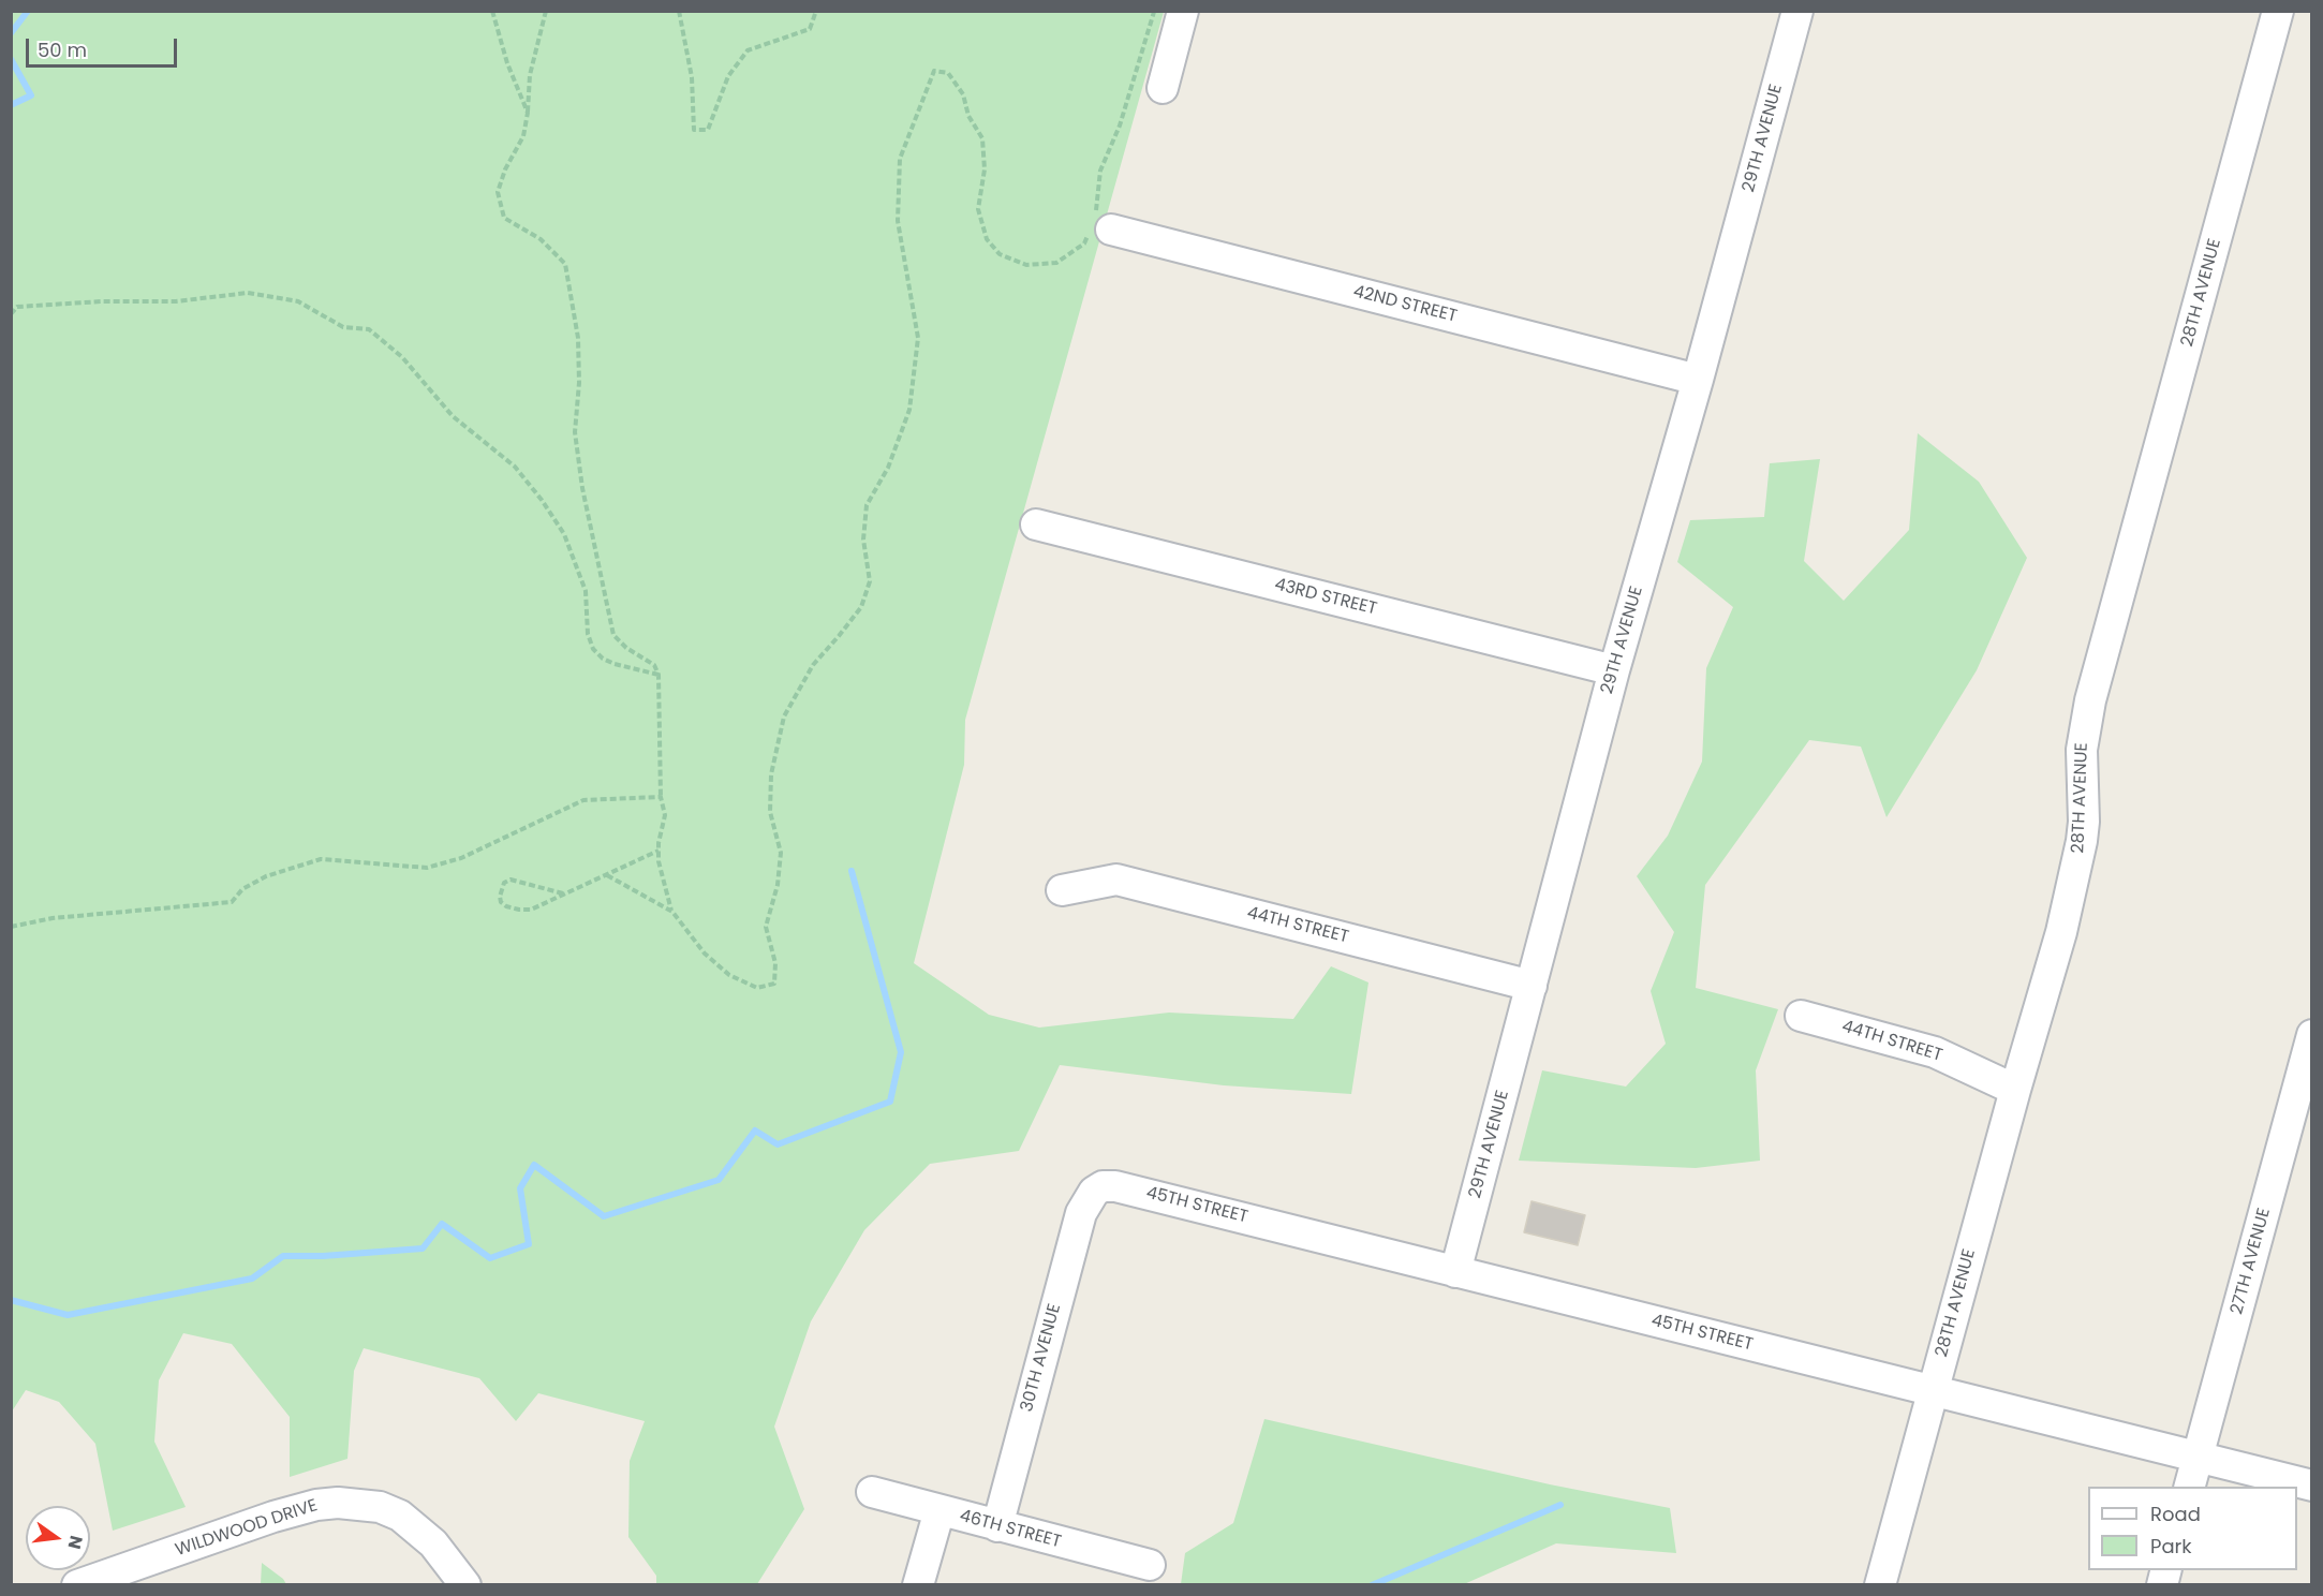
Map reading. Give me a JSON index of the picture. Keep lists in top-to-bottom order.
{
  "streets": {
    "street": [
      "29TH AVENUE",
      "28TH AVENUE",
      "42ND STREET",
      "43RD STREET",
      "44TH STREET",
      "45TH STREET",
      "27TH AVENUE",
      "30TH AVENUE",
      "WILDWOOD DRIVE",
      "46TH STREET"
    ]
  },
  "crossings": [
    ["29TH AVENUE", "42ND STREET"],
    ["29TH AVENUE", "43RD STREET"],
    ["29TH AVENUE", "44TH STREET"],
    ["29TH AVENUE", "45TH STREET"],
    ["28TH AVENUE", "44TH STREET"],
    ["28TH AVENUE", "45TH STREET"],
    ["45TH STREET", "27TH AVENUE"],
    ["45TH STREET", "30TH AVENUE"],
    ["30TH AVENUE", "46TH STREET"]
  ],
  "legend": ["Road", "Park"],
  "scale_bar": "50 m",
  "north": "right"
}
